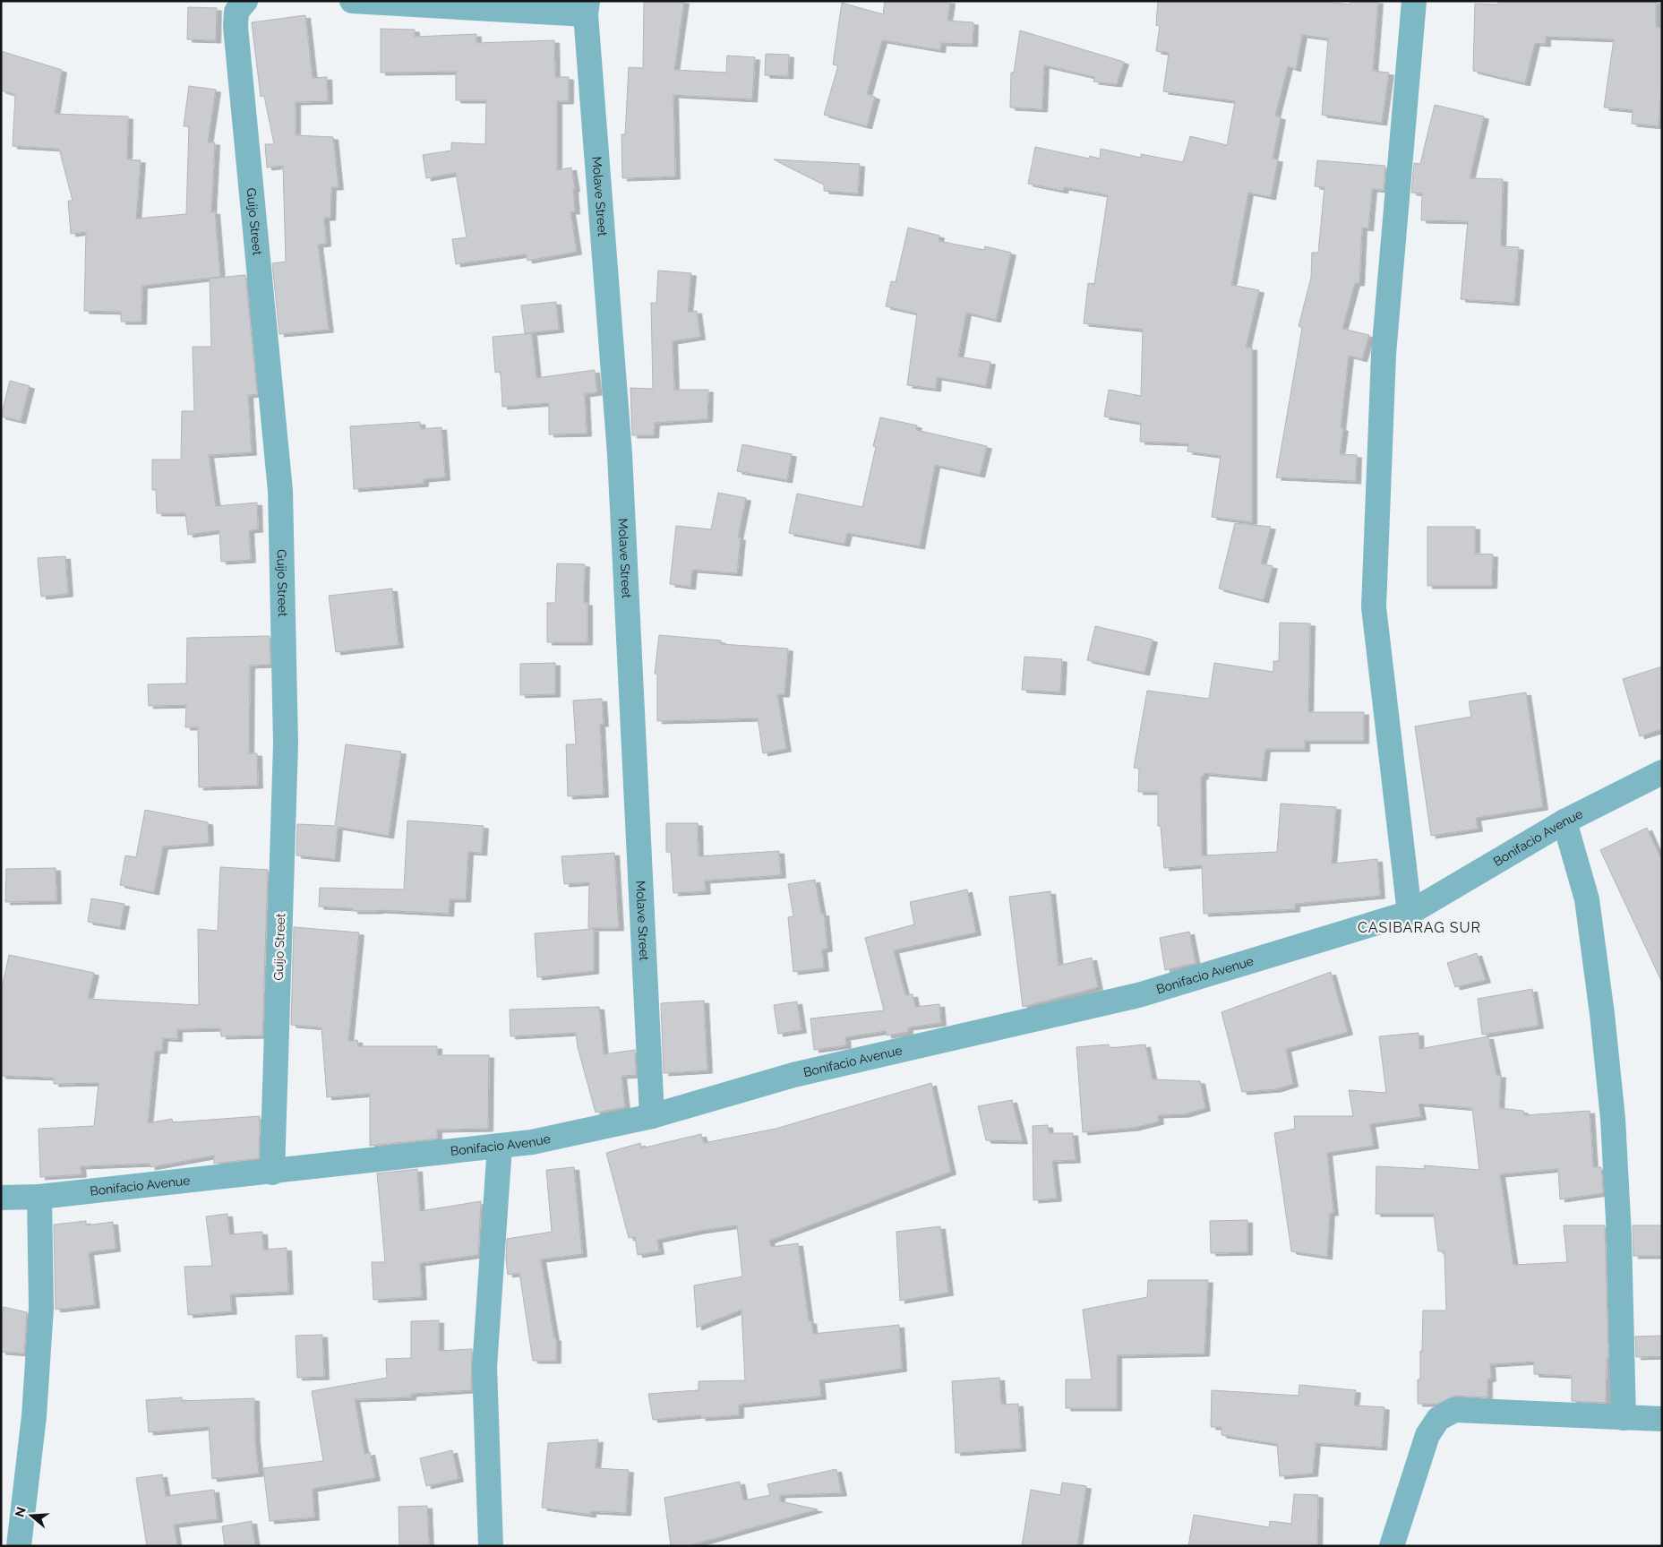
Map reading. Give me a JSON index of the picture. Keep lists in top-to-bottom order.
{
  "streets": {
    "street": ["Molave Street", "Guijo Street", "Bonifacio Avenue"]
  },
  "crossings": [
    ["Molave Street", "Bonifacio Avenue"],
    ["Guijo Street", "Bonifacio Avenue"]
  ],
  "districts": ["CASIBARAG SUR"],
  "north": "left"
}
